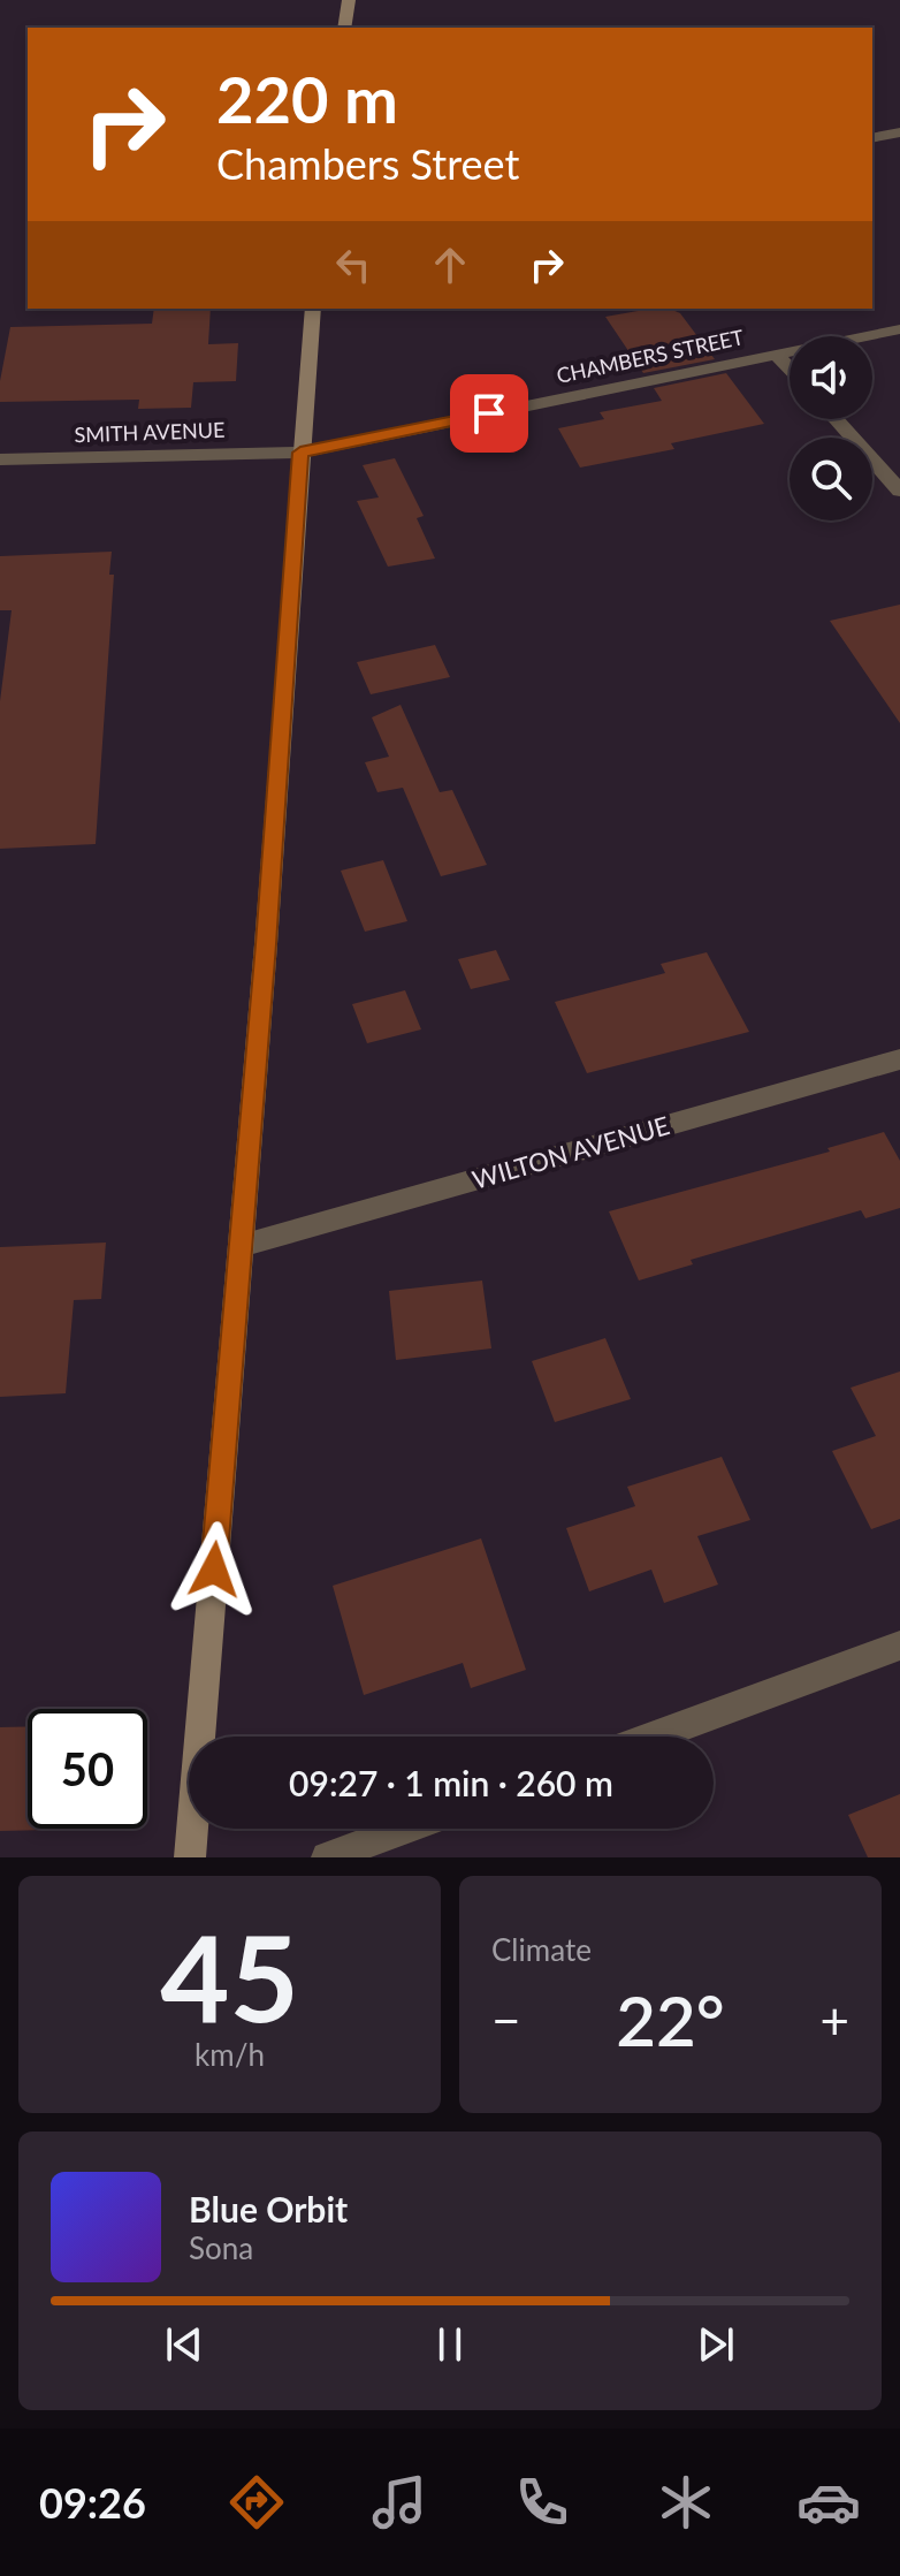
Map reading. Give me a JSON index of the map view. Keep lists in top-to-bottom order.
{
  "streets": {
    "street": ["CHAMBERS STREET", "SMITH AVENUE", "WILTON AVENUE"]
  },
  "crossings": [
    ["CHAMBERS STREET", "SMITH AVENUE"]
  ],
  "page": {
    "turn": ["220 m", "Chambers Street"],
    "limit": "50",
    "trip": "09:27 · 1 min · 260 m",
    "tile": [
      ["45", "km/h"],
      "Climate"
    ],
    "heat": ["−", "22°", "+"],
    "song": ["Blue Orbit", "Sona"],
    "tabs": "09:26"
  }
}
